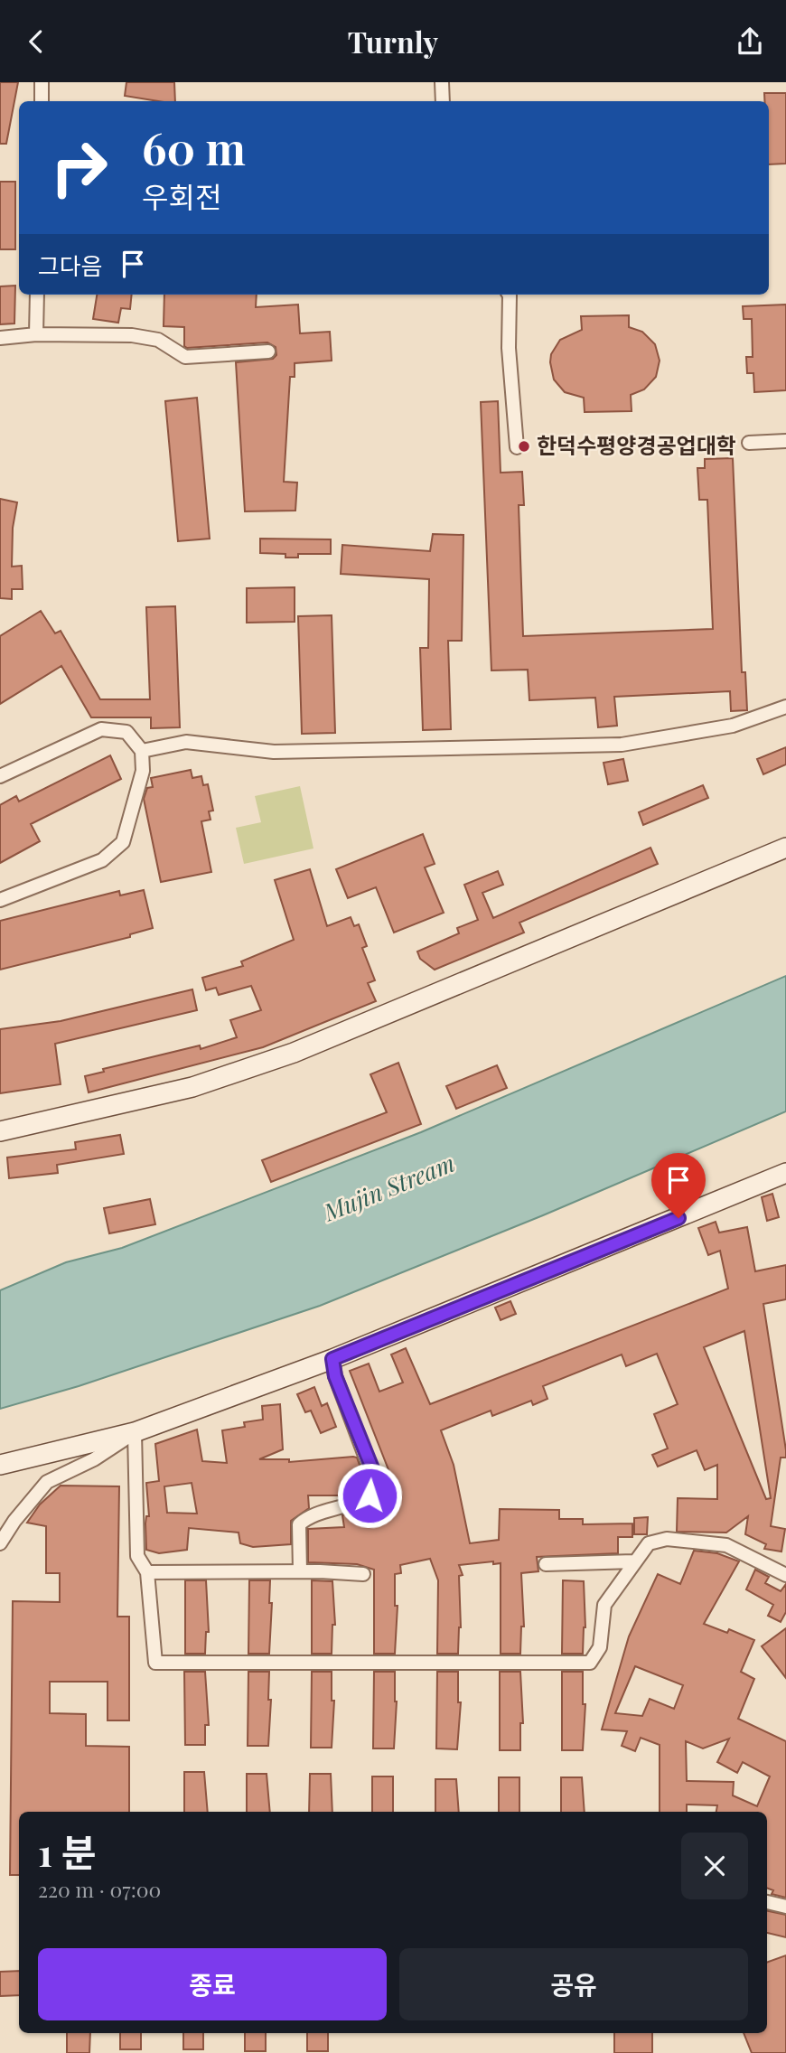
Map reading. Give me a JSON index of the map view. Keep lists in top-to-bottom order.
{
  "water": ["Mujin Stream"],
  "places": ["한덕수평양경공업대학"],
  "page": {
    "header": "Turnly",
    "turn": ["60 m", "우회전"],
    "then": "그다음",
    "heading": ["1 분", "220 m · 07:00"],
    "buttons": ["종료", "공유"]
  }
}
